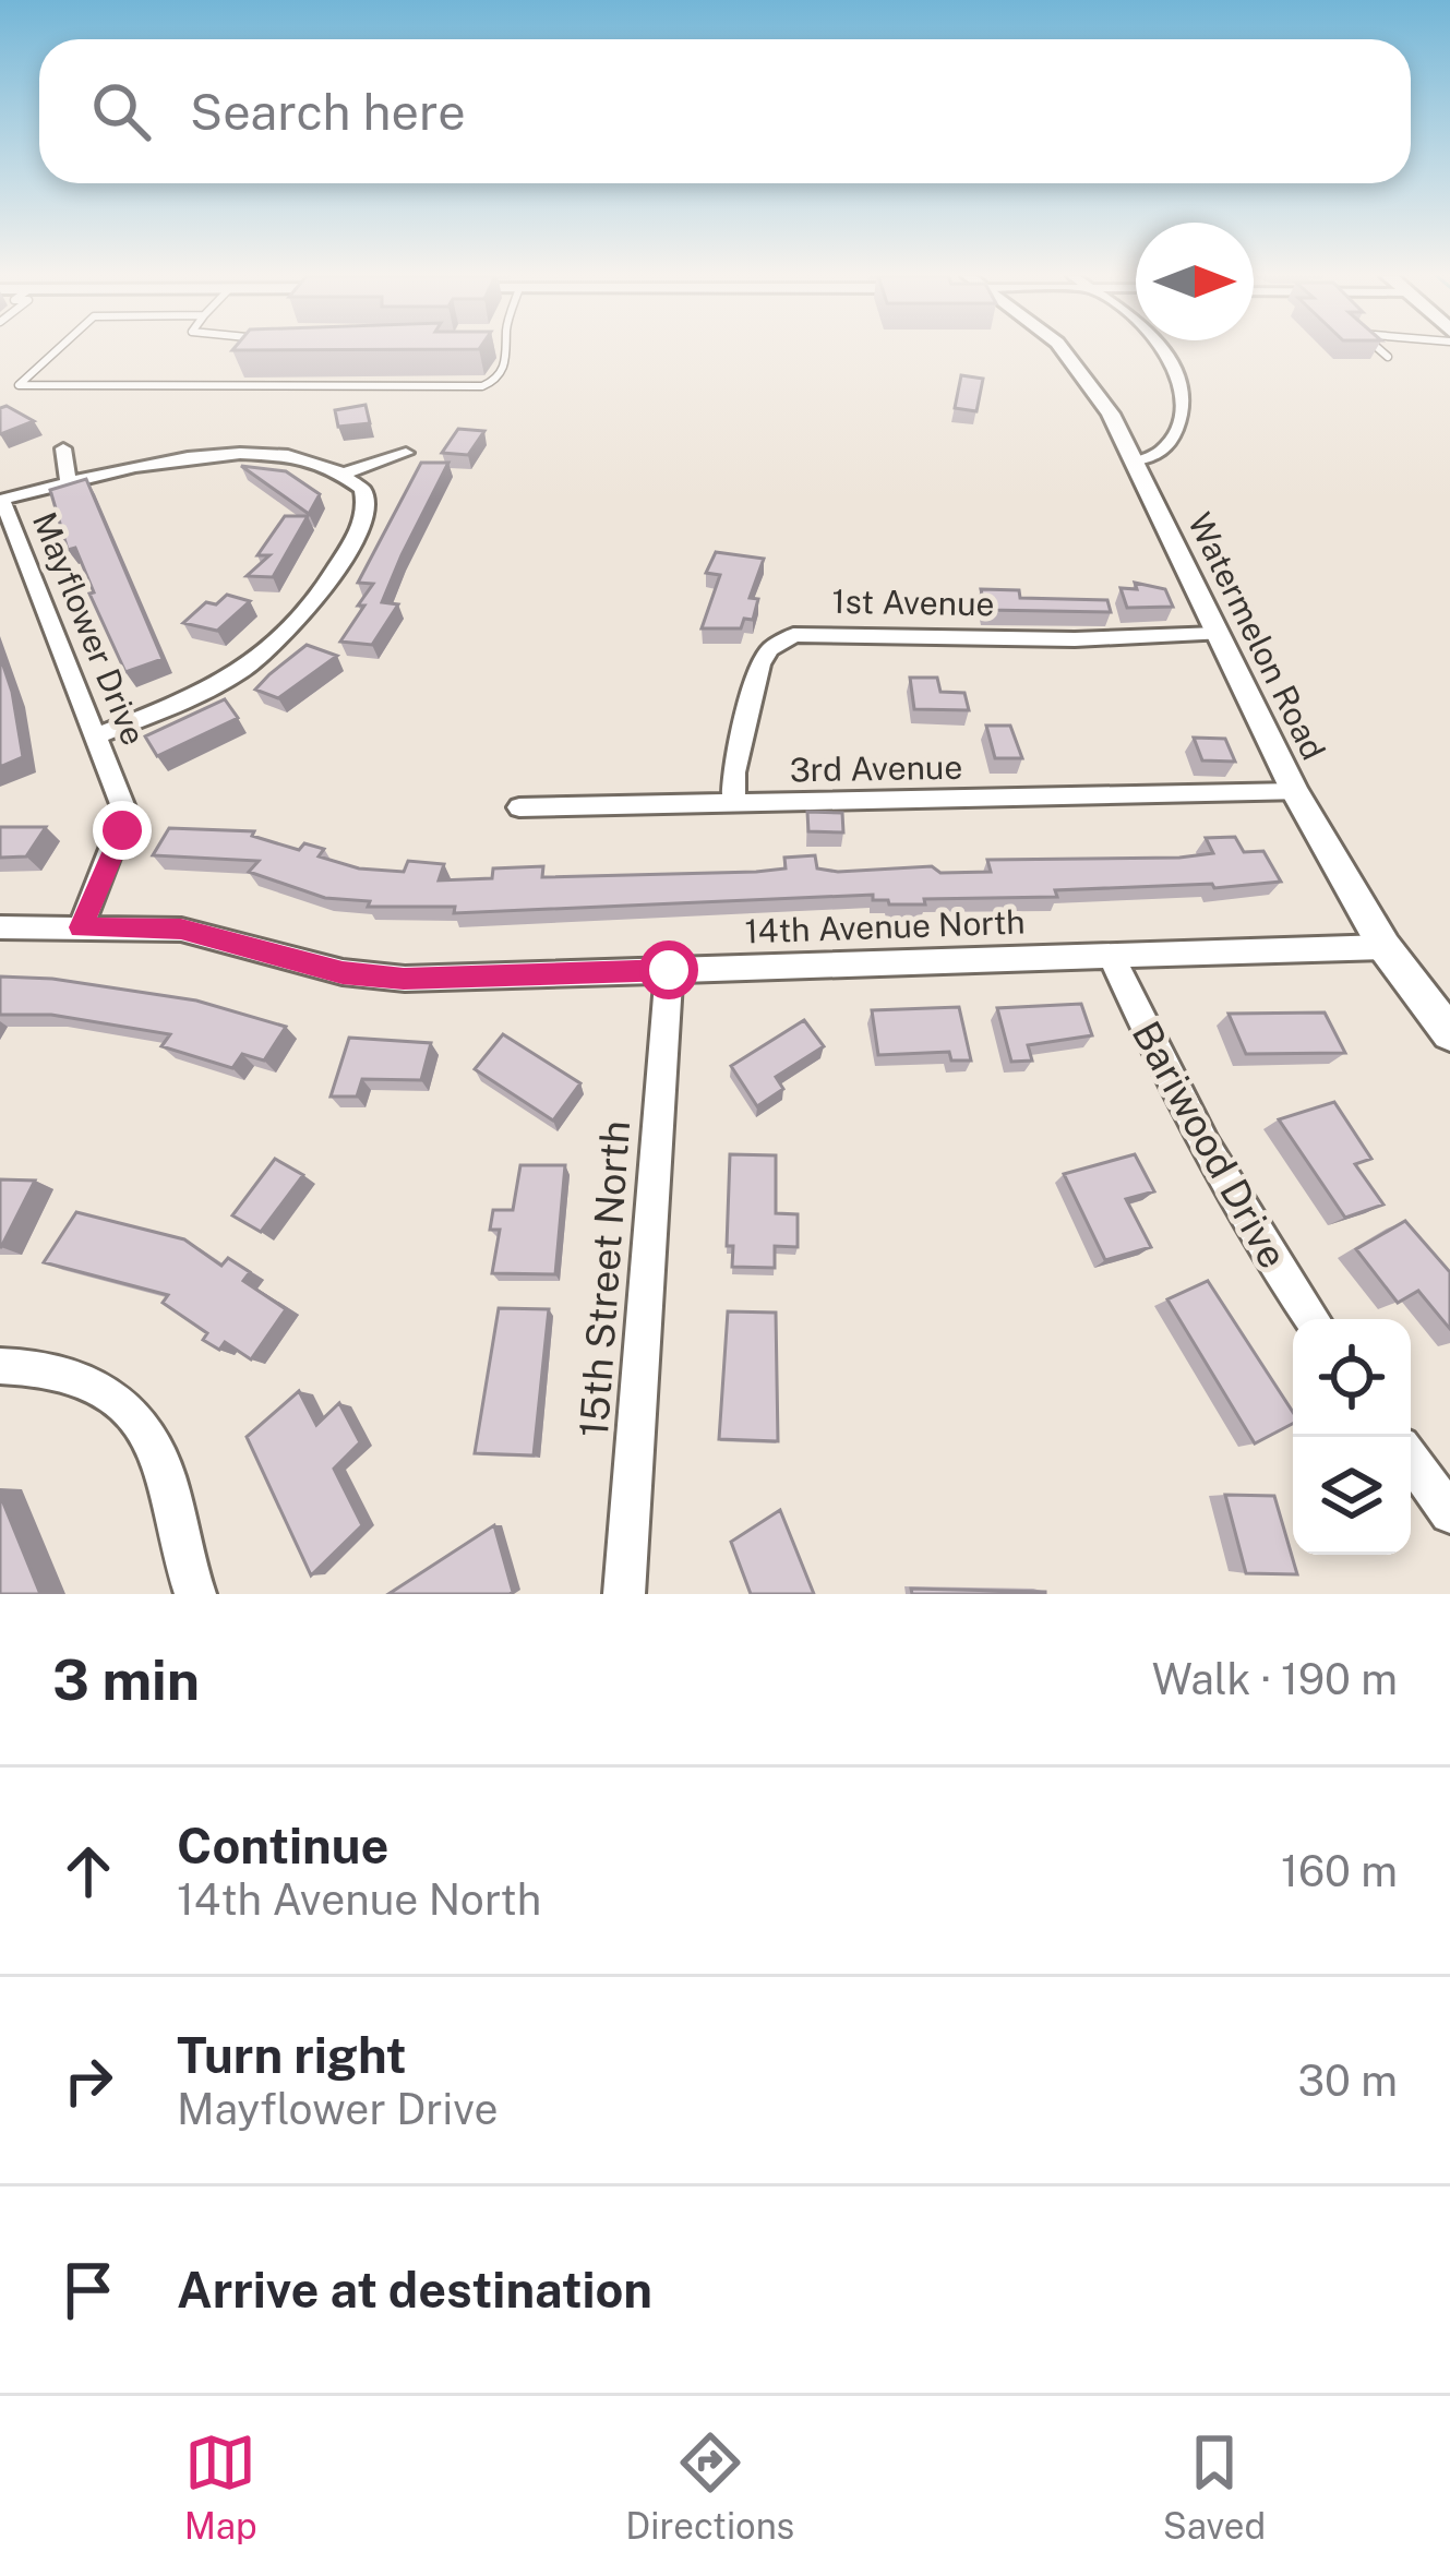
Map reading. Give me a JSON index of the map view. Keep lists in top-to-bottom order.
{
  "streets": {
    "main road": ["Watermelon Road"],
    "street": [
      "1st Avenue",
      "Mayflower Drive",
      "3rd Avenue",
      "14th Avenue North",
      "Bariwood Drive",
      "15th Street North"
    ]
  },
  "crossings": [
    ["1st Avenue", "Watermelon Road"],
    ["1st Avenue", "3rd Avenue"],
    ["Mayflower Drive", "14th Avenue North"],
    ["Watermelon Road", "3rd Avenue"],
    ["Watermelon Road", "14th Avenue North"],
    ["14th Avenue North", "Bariwood Drive"],
    ["14th Avenue North", "15th Street North"]
  ],
  "north": "right",
  "page": {
    "search": "Search here",
    "heading": ["3 min", "Walk · 190 m"],
    "list": [
      ["Continue", "14th Avenue North", "160 m"],
      ["Turn right", "Mayflower Drive", "30 m"],
      "Arrive at destination"
    ],
    "nav": ["Map", "Directions", "Saved"]
  }
}
